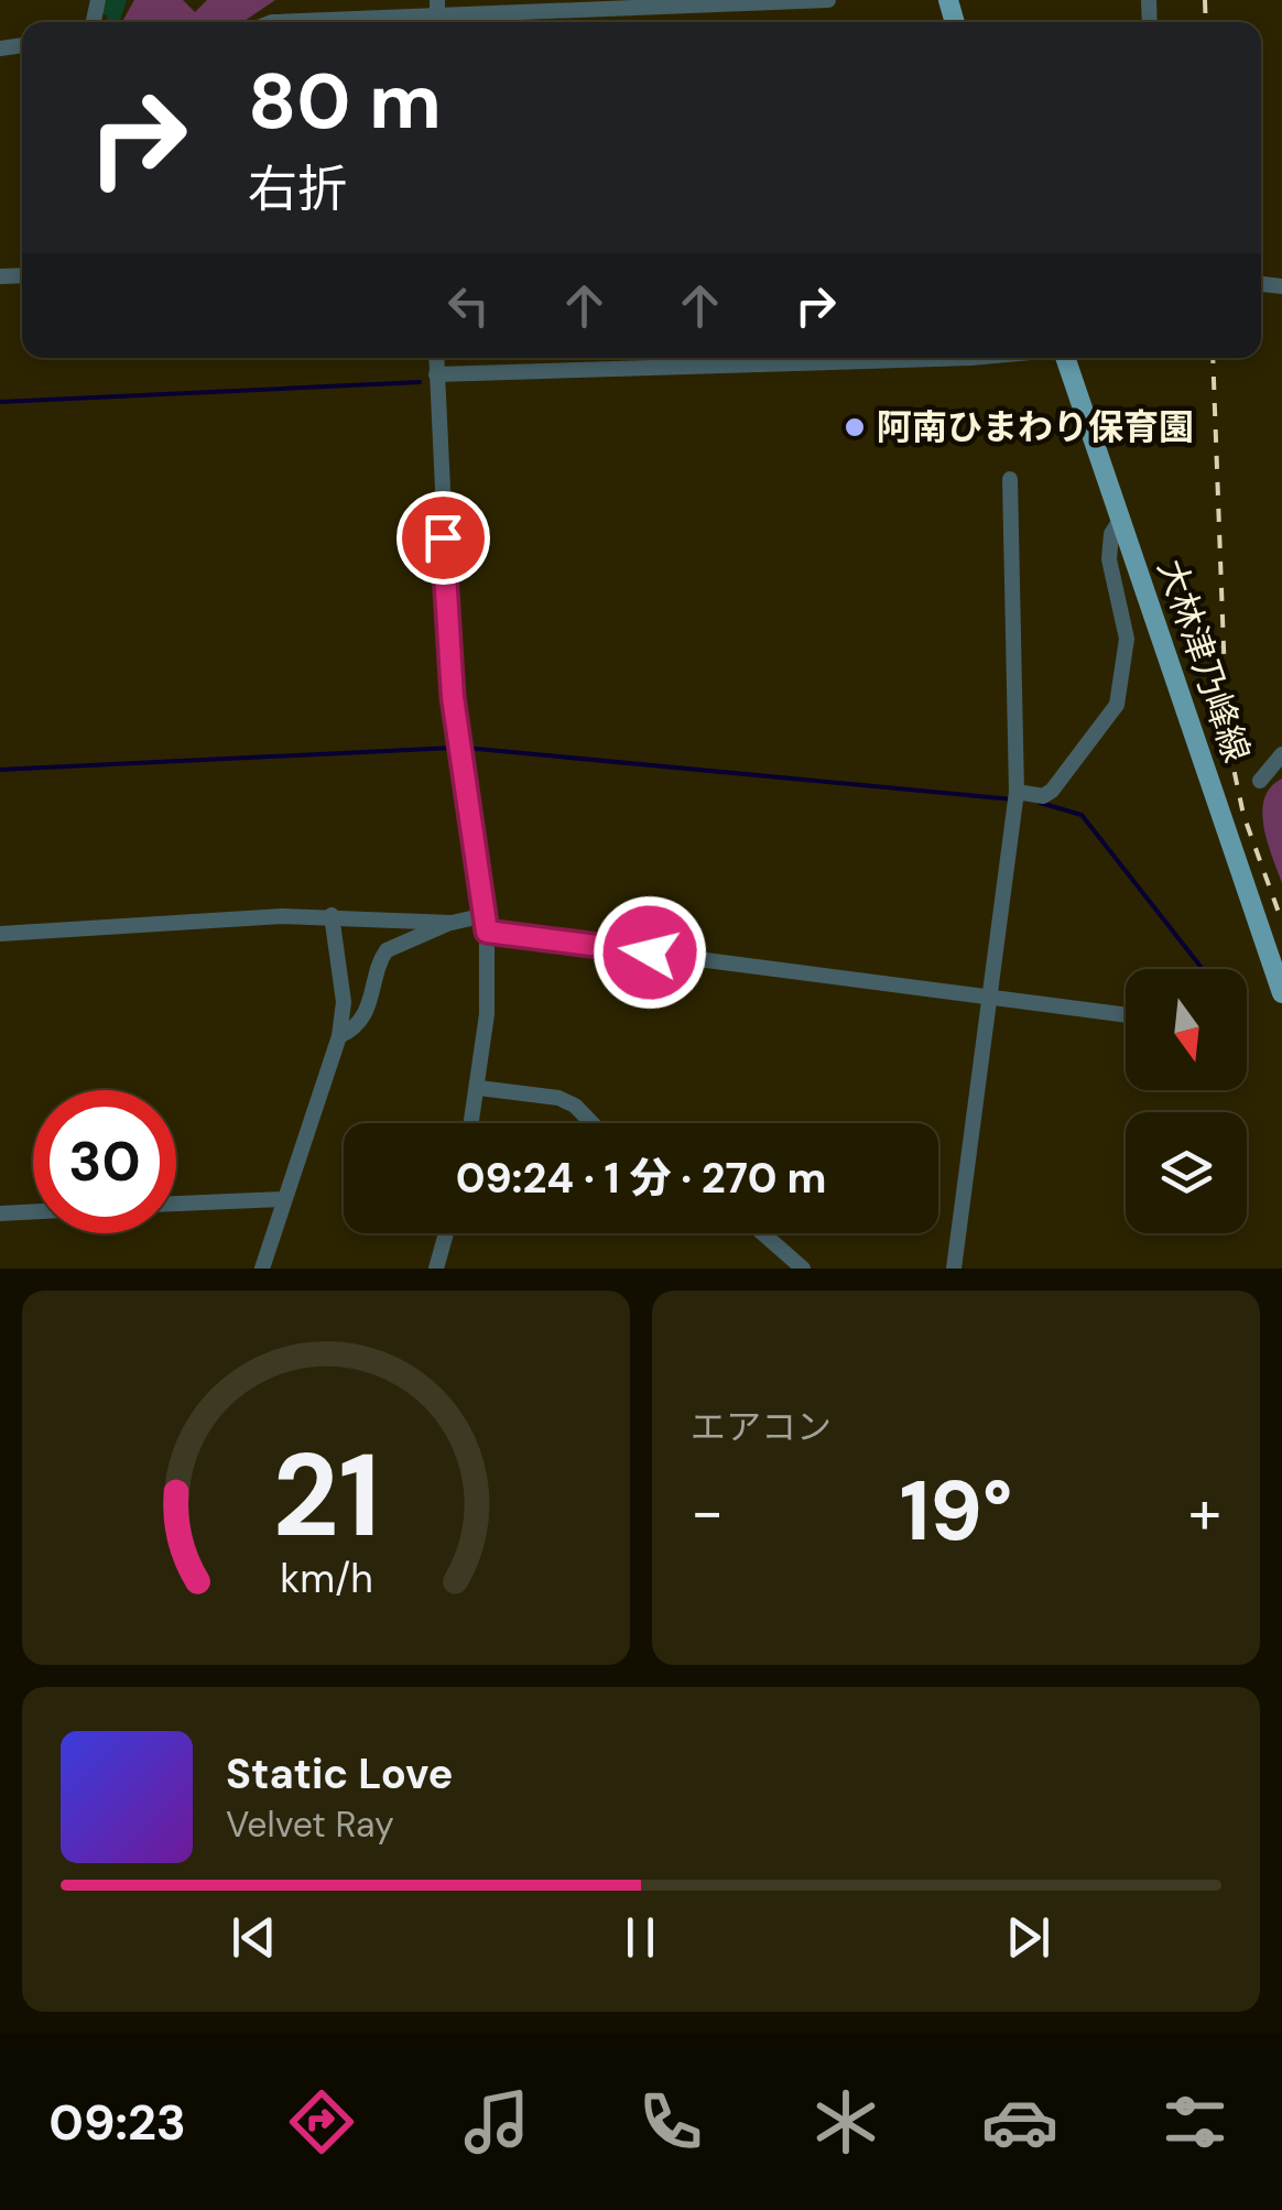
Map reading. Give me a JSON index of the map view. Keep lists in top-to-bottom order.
{
  "streets": {
    "main road": ["大林津乃峰線"]
  },
  "places": ["阿南ひまわり保育園"],
  "north": "bottom",
  "page": {
    "turn": ["80 m", "右折"],
    "limit": "30",
    "trip": "09:24 · 1 分 · 270 m",
    "tile": "エアコン",
    "heat": ["−", "19°", "+"],
    "song": ["Static Love", "Velvet Ray"],
    "tabs": "09:23",
    "gauge": ["21", "km/h"]
  }
}
